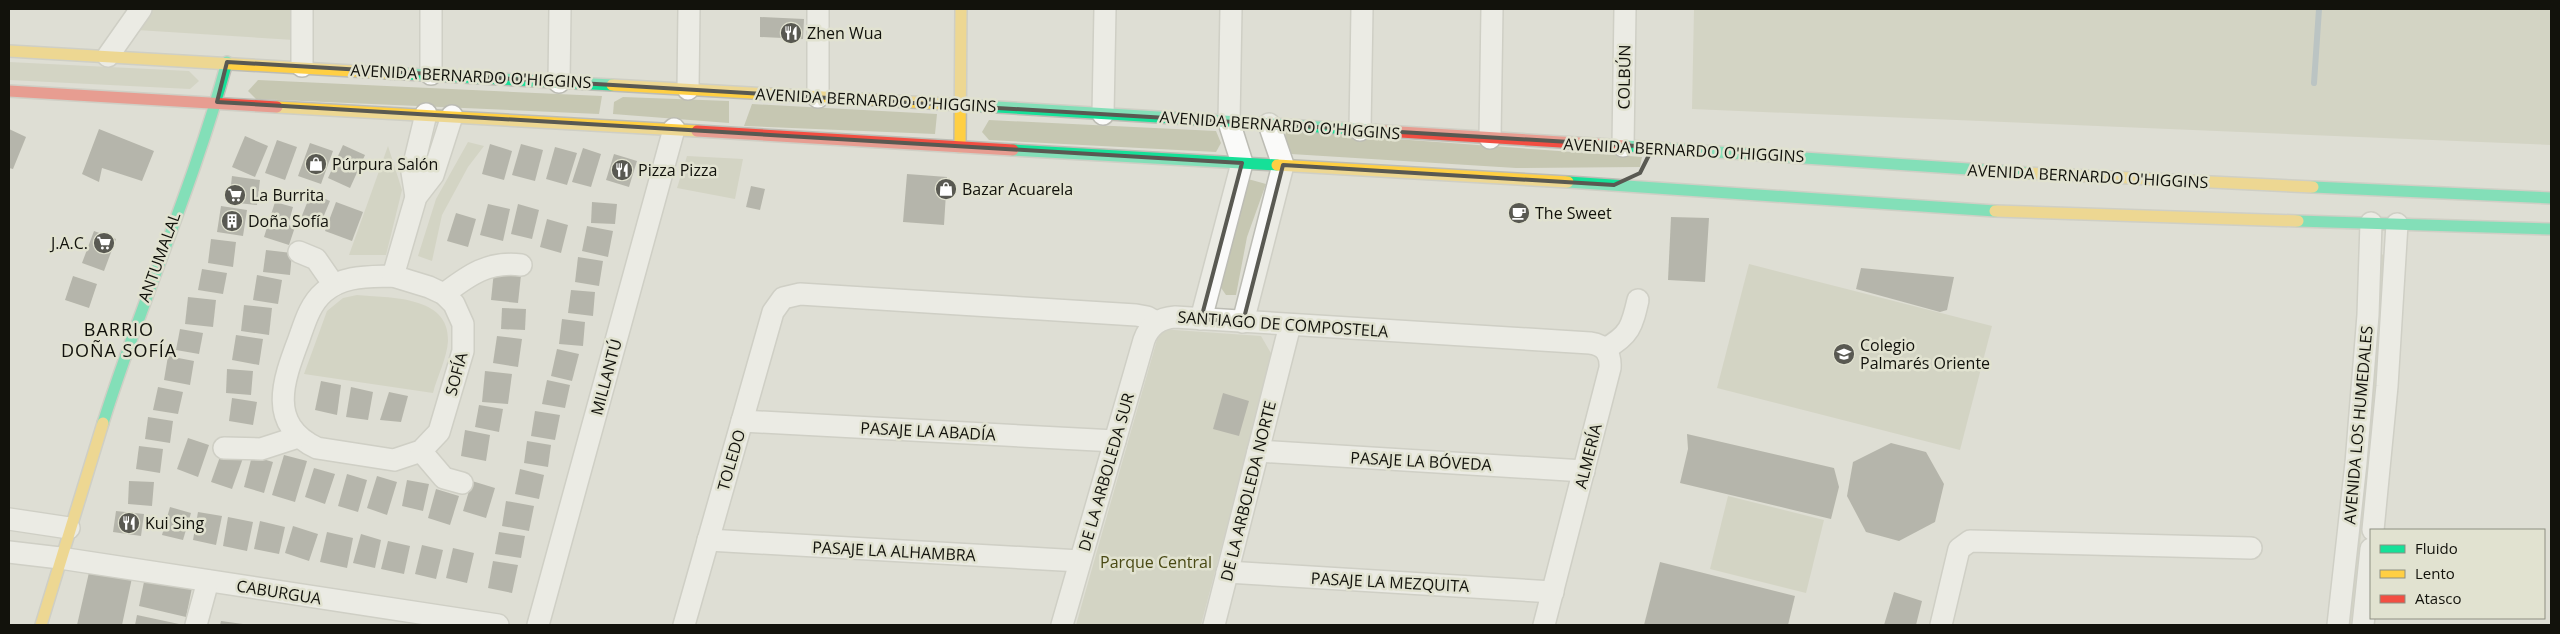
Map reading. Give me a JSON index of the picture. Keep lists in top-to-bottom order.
{
  "streets": {
    "main road": ["AVENIDA BERNARDO O'HIGGINS", "ANTUMALAL"],
    "street": [
      "COLBÚN",
      "SANTIAGO DE COMPOSTELA",
      "SOFÍA",
      "MILLANTÚ",
      "AVENIDA LOS HUMEDALES",
      "PASAJE LA ABADÍA",
      "ALMERÍA",
      "TOLEDO",
      "PASAJE LA BÓVEDA",
      "DE LA ARBOLEDA SUR",
      "DE LA ARBOLEDA NORTE",
      "PASAJE LA ALHAMBRA",
      "PASAJE LA MEZQUITA",
      "CABURGUA"
    ]
  },
  "crossings": [
    ["AVENIDA BERNARDO O'HIGGINS", "COLBÚN"],
    ["AVENIDA BERNARDO O'HIGGINS", "ANTUMALAL"],
    ["ANTUMALAL", "CABURGUA"],
    ["SANTIAGO DE COMPOSTELA", "ALMERÍA"],
    ["SANTIAGO DE COMPOSTELA", "TOLEDO"],
    ["SANTIAGO DE COMPOSTELA", "DE LA ARBOLEDA SUR"],
    ["SANTIAGO DE COMPOSTELA", "DE LA ARBOLEDA NORTE"],
    ["PASAJE LA ABADÍA", "TOLEDO"],
    ["PASAJE LA ABADÍA", "DE LA ARBOLEDA SUR"],
    ["ALMERÍA", "PASAJE LA BÓVEDA"],
    ["ALMERÍA", "PASAJE LA MEZQUITA"],
    ["TOLEDO", "PASAJE LA ALHAMBRA"],
    ["PASAJE LA BÓVEDA", "DE LA ARBOLEDA NORTE"],
    ["DE LA ARBOLEDA SUR", "PASAJE LA ALHAMBRA"],
    ["DE LA ARBOLEDA NORTE", "PASAJE LA MEZQUITA"]
  ],
  "districts": ["BARRIO DOÑA SOFÍA"],
  "parks": ["Parque Central"],
  "places": {
    "restaurant": ["Zhen Wua", "Pizza Pizza", "Kui Sing"],
    "shop": ["Púrpura Salón", "Bazar Acuarela"],
    "supermarket": ["La Burrita", "J.A.C."],
    "cafe": ["The Sweet"],
    "building": ["Doña Sofía"],
    "school or university": ["Colegio Palmarés Oriente"]
  },
  "legend": ["Fluido", "Lento", "Atasco"]
}
